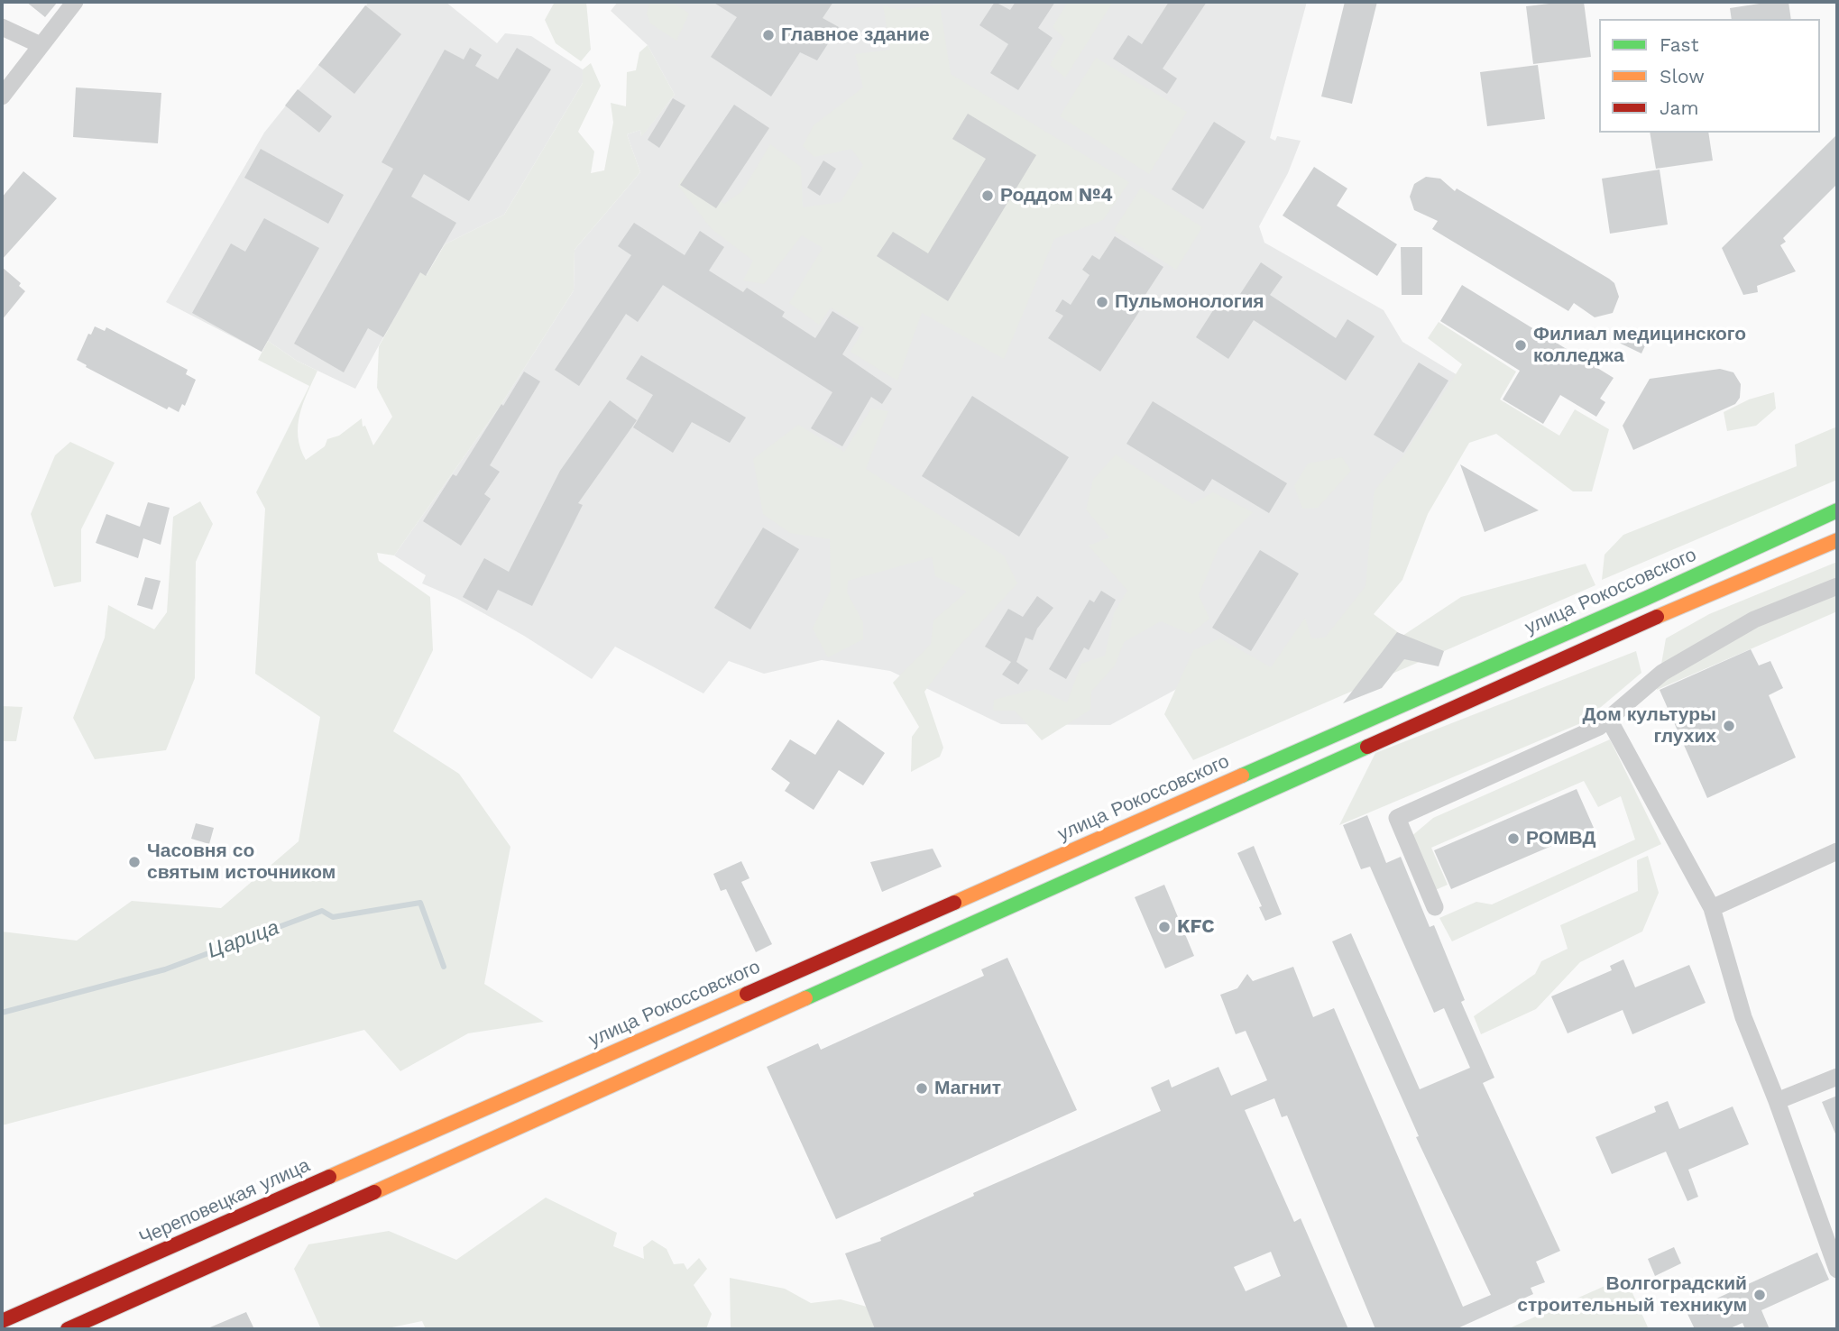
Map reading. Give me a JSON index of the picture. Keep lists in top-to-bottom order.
{
  "streets": {
    "highway": ["улица Рокоссовского", "Череповецкая улица"]
  },
  "crossings": [
    ["улица Рокоссовского", "Череповецкая улица"]
  ],
  "water": ["Царица"],
  "places": [
    "Главное здание",
    "Роддом №4",
    "Пульмонология",
    "Филиал медицинского колледжа",
    "Дом культуры глухих",
    "РОМВД",
    "Часовня со святым источником",
    "KFC",
    "Магнит",
    "Волгоградский строительный техникум"
  ],
  "legend": ["Fast", "Slow", "Jam"]
}
